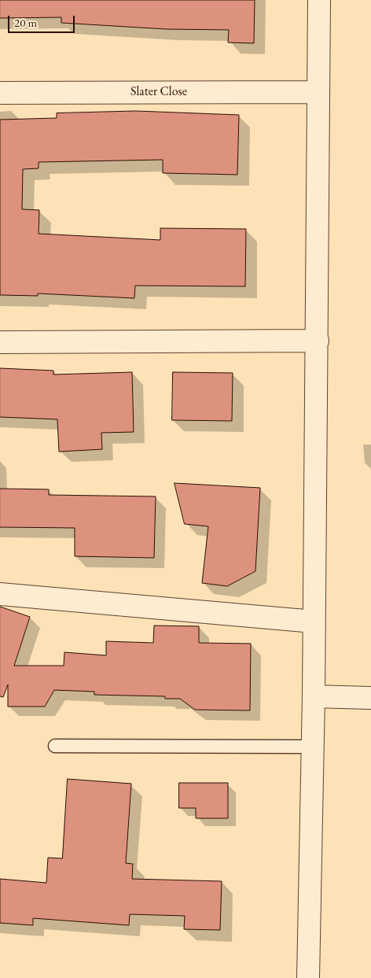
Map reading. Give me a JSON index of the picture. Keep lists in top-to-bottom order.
{
  "streets": {
    "street": ["Slater Close"]
  },
  "scale_bar": "20 m"
}
